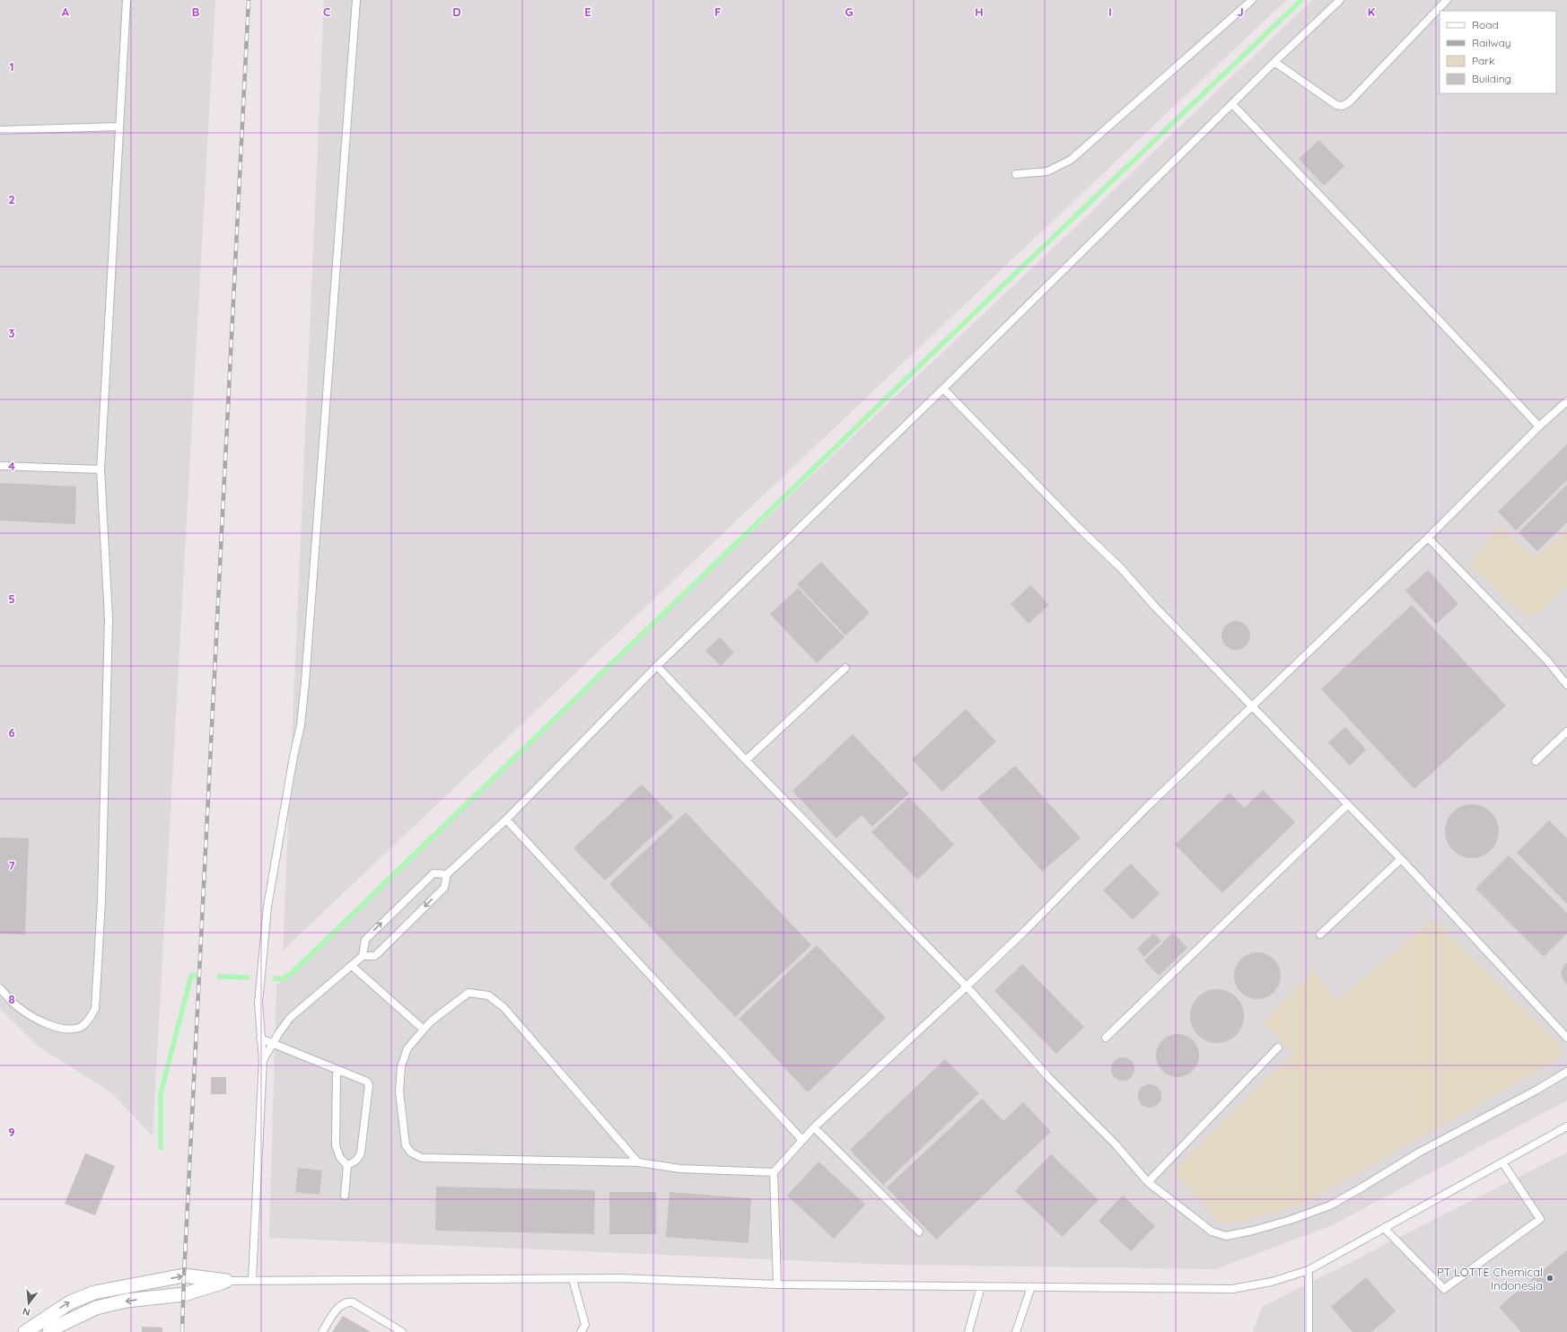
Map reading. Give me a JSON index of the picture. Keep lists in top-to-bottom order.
{
  "places": ["PT LOTTE Chemical Indonesia"],
  "legend": [
    "Road",
    "Railway",
    "Park",
    "Building"
  ],
  "north": "bottom",
  "grid": {
    "columns": [
      "A",
      "B",
      "C",
      "D",
      "E",
      "F",
      "G",
      "H",
      "I",
      "J",
      "K"
    ],
    "rows": [
      "1",
      "2",
      "3",
      "4",
      "5",
      "6",
      "7",
      "8",
      "9"
    ]
  }
}
